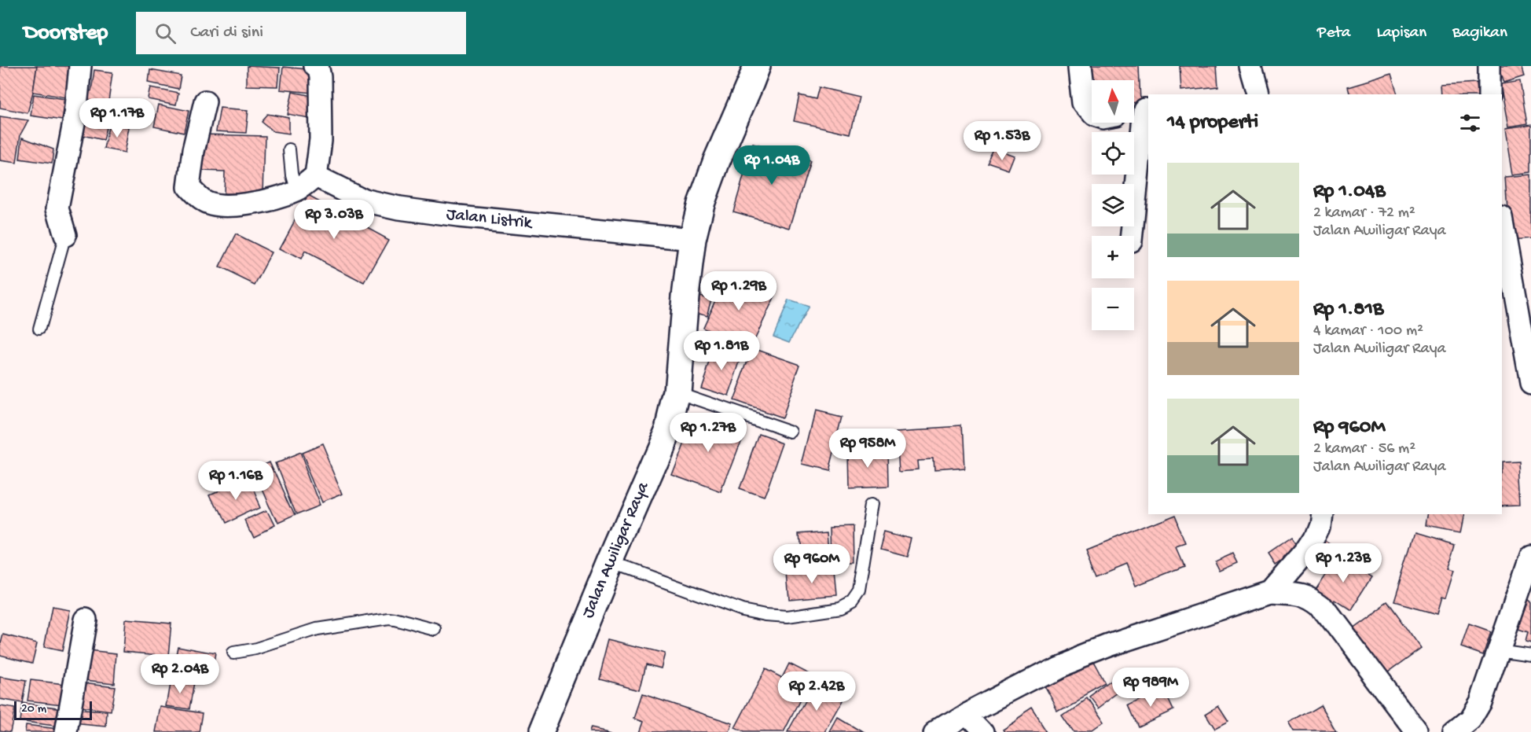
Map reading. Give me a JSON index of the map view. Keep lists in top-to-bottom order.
{
  "streets": {
    "street": ["Jalan Listrik", "Jalan Awiligar Raya"]
  },
  "crossings": [
    ["Jalan Listrik", "Jalan Awiligar Raya"]
  ],
  "scale_bar": "20 m",
  "north": "top",
  "page": {
    "header": "Doorstep",
    "search": "Cari di sini",
    "nav": ["Peta", "Lapisan", "Bagikan"],
    "map_buttons": ["+", "−"],
    "heading": "14 properti",
    "price": [
      "Rp 1.17B",
      "Rp 1.53B",
      "Rp 1.04B",
      "Rp 3.03B",
      "Rp 1.29B",
      "Rp 1.81B",
      "Rp 1.27B",
      "Rp 958M",
      "Rp 1.16B",
      "Rp 1.23B",
      "Rp 960M",
      "Rp 2.04B",
      "Rp 989M",
      "Rp 2.42B"
    ],
    "list": [
      {
        "name": "Rp 1.04B",
        "note": "2 kamar · 72 m² · Jalan Awiligar Raya"
      },
      {
        "name": "Rp 1.81B",
        "note": "4 kamar · 100 m² · Jalan Awiligar Raya"
      },
      {
        "name": "Rp 960M",
        "note": "2 kamar · 56 m² · Jalan Awiligar Raya"
      }
    ],
    "scale": "20 m"
  }
}
